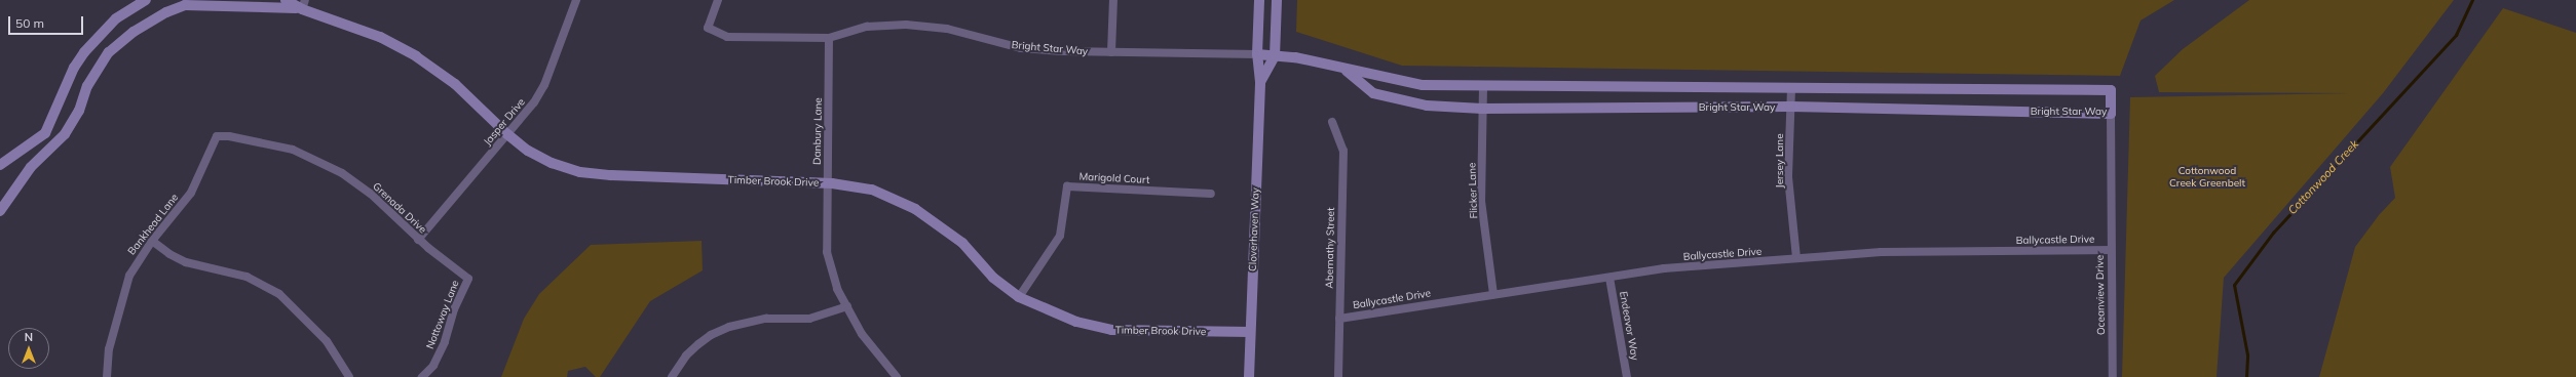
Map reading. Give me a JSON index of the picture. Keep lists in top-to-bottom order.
{
  "streets": {
    "street": [
      "Bright Star Way",
      "Jasper Drive",
      "Danbury Lane",
      "Jersey Lane",
      "Marigold Court",
      "Timber Brook Drive",
      "Flicker Lane",
      "Grenada Drive",
      "Bankhead Lane",
      "Cloverhaven Way",
      "Ballycastle Drive",
      "Abernathy Street",
      "Oceanview Drive",
      "Nottoway Lane",
      "Endeavor Way"
    ]
  },
  "crossings": [
    ["Bright Star Way", "Danbury Lane"],
    ["Bright Star Way", "Jersey Lane"],
    ["Bright Star Way", "Flicker Lane"],
    ["Bright Star Way", "Cloverhaven Way"],
    ["Bright Star Way", "Oceanview Drive"],
    ["Jasper Drive", "Timber Brook Drive"],
    ["Jasper Drive", "Grenada Drive"],
    ["Danbury Lane", "Timber Brook Drive"],
    ["Jersey Lane", "Ballycastle Drive"],
    ["Marigold Court", "Timber Brook Drive"],
    ["Timber Brook Drive", "Cloverhaven Way"],
    ["Flicker Lane", "Ballycastle Drive"],
    ["Grenada Drive", "Bankhead Lane"],
    ["Grenada Drive", "Nottoway Lane"],
    ["Ballycastle Drive", "Abernathy Street"],
    ["Ballycastle Drive", "Oceanview Drive"],
    ["Ballycastle Drive", "Endeavor Way"]
  ],
  "water": ["Cottonwood Creek"],
  "parks": ["Cottonwood Creek Greenbelt"],
  "scale_bar": "50 m",
  "north": "top"
}
